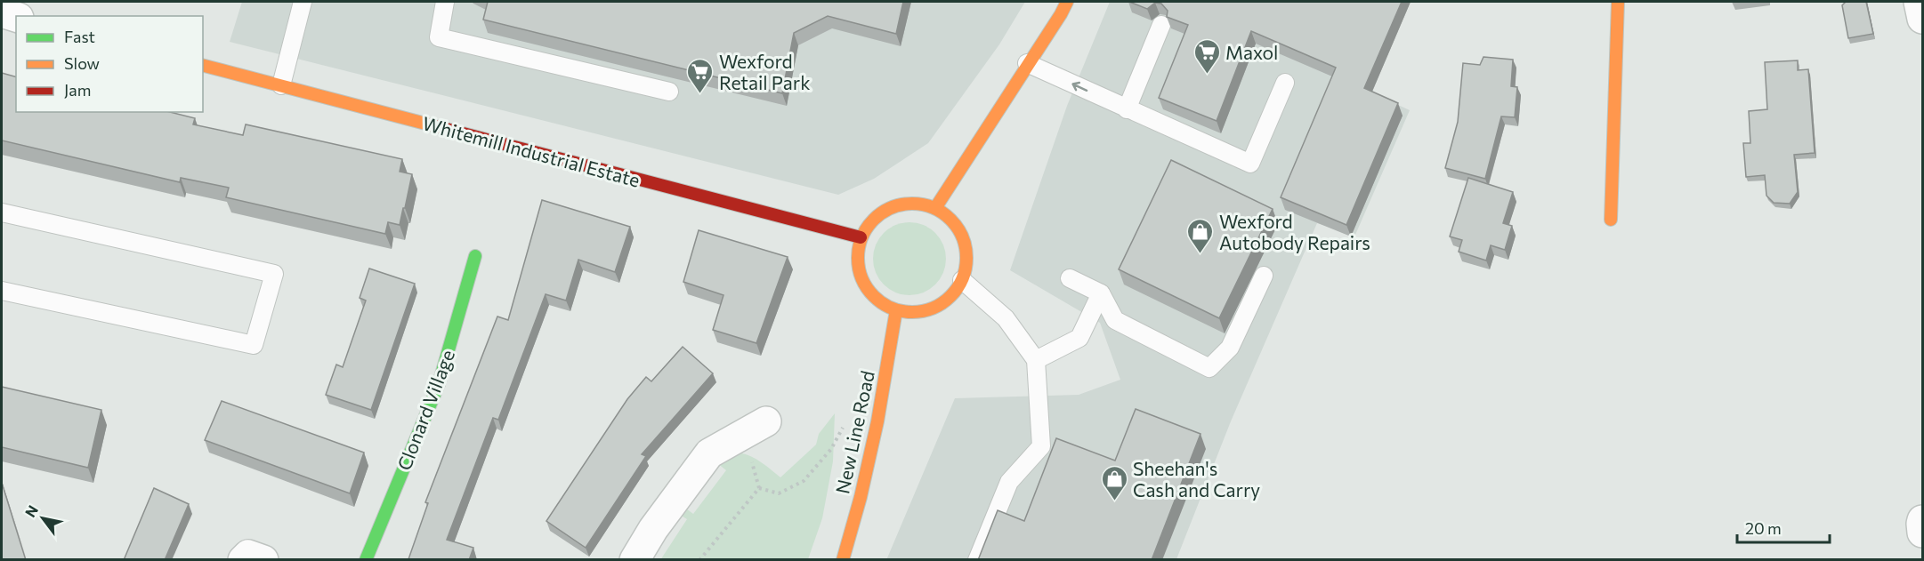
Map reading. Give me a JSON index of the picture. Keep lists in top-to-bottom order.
{
  "streets": {
    "street": ["Whitemill Industrial Estate", "Clonard Village", "New Line Road"]
  },
  "crossings": [
    ["Whitemill Industrial Estate", "New Line Road"]
  ],
  "places": {
    "supermarket": ["Maxol", "Wexford Retail Park"],
    "shop": ["Wexford Autobody Repairs", "Sheehan's Cash and Carry"]
  },
  "legend": ["Fast", "Slow", "Jam"],
  "scale_bar": "20 m",
  "north": "top left"
}
